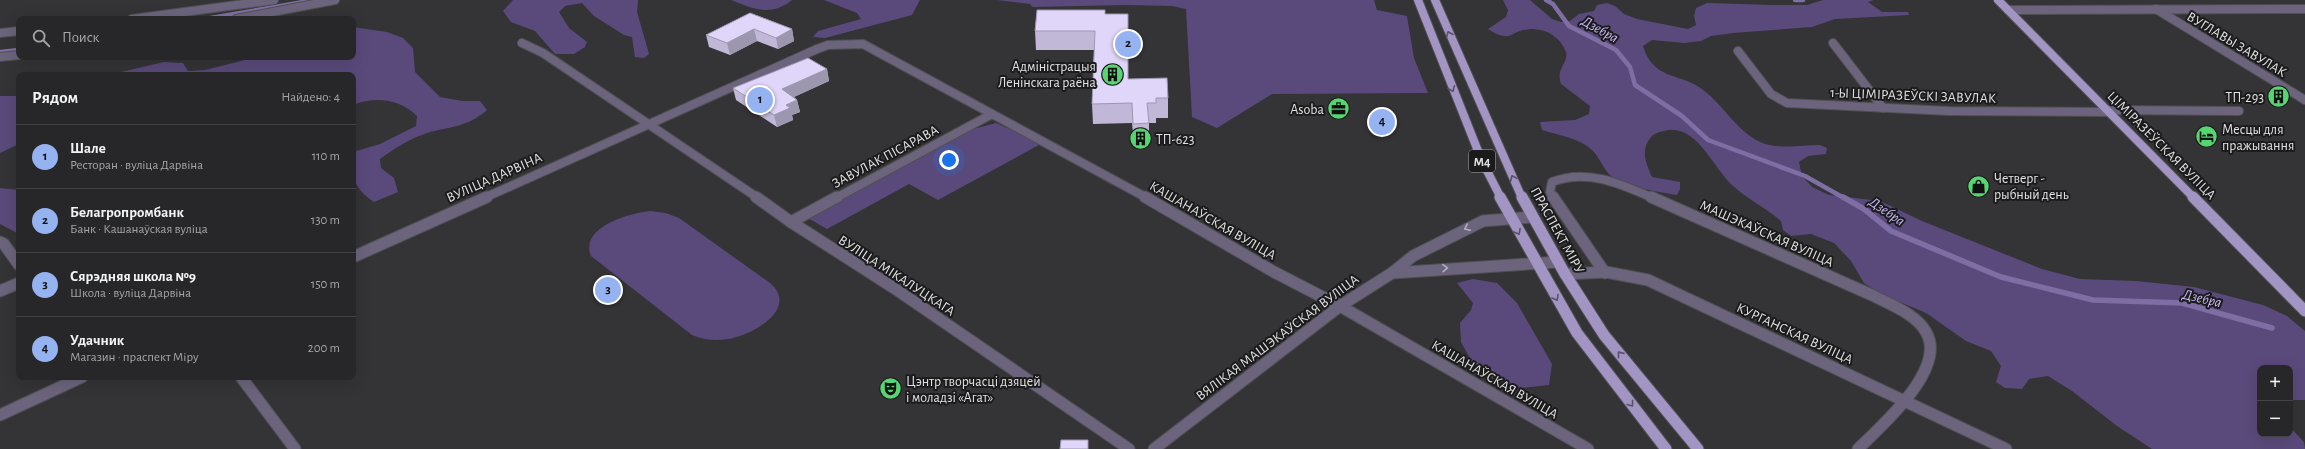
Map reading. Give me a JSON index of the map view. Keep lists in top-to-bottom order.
{
  "streets": {
    "main road": ["ЦІМІРАЗЕЎСКАЯ ВУЛІЦА", "М4", "ПРАСПЕКТ МІРУ"],
    "street": [
      "ВУГЛАВЫ ЗАВУЛАК",
      "1-Ы ЦІМІРАЗЕЎСКІ ЗАВУЛАК",
      "ЗАВУЛАК ПІСАРАВА",
      "ВУЛІЦА ДАРВІНА",
      "КАШАНАЎСКАЯ ВУЛІЦА",
      "МАШЭКАЎСКАЯ ВУЛІЦА",
      "ВУЛІЦА МІКАЛУЦКАГА",
      "КУРГАНСКАЯ ВУЛІЦА",
      "ВЯЛІКАЯ МАШЭКАЎСКАЯ ВУЛІЦА"
    ]
  },
  "crossings": [
    ["1-Ы ЦІМІРАЗЕЎСКІ ЗАВУЛАК", "ЦІМІРАЗЕЎСКАЯ ВУЛІЦА"],
    ["ЗАВУЛАК ПІСАРАВА", "КАШАНАЎСКАЯ ВУЛІЦА"],
    ["ЗАВУЛАК ПІСАРАВА", "ВУЛІЦА МІКАЛУЦКАГА"],
    ["М4", "ВЯЛІКАЯ МАШЭКАЎСКАЯ ВУЛІЦА"],
    ["ВУЛІЦА ДАРВІНА", "КАШАНАЎСКАЯ ВУЛІЦА"],
    ["ВУЛІЦА ДАРВІНА", "ВУЛІЦА МІКАЛУЦКАГА"],
    ["КАШАНАЎСКАЯ ВУЛІЦА", "ВЯЛІКАЯ МАШЭКАЎСКАЯ ВУЛІЦА"],
    ["ПРАСПЕКТ МІРУ", "КУРГАНСКАЯ ВУЛІЦА"],
    ["ПРАСПЕКТ МІРУ", "ВЯЛІКАЯ МАШЭКАЎСКАЯ ВУЛІЦА"],
    ["МАШЭКАЎСКАЯ ВУЛІЦА", "КУРГАНСКАЯ ВУЛІЦА"]
  ],
  "water": ["Дзебра"],
  "places": {
    "building": ["Адміністрацыя Ленінскага раёна", "ТП-293", "ТП-623"],
    "office": ["Asoba"],
    "hotel": ["Месцы для пражывання"],
    "shop": ["Четверг - рыбный день"],
    "theatre": ["Цэнтр творчасці дзяцей і моладзі «Агат»"]
  },
  "page": {
    "search": "Поиск",
    "pins": [
      "2",
      "1",
      "4",
      "3"
    ],
    "heading": ["Рядом", "Найдено: 4"],
    "list": [
      {
        "mark": "1",
        "name": "Шале",
        "note": "Ресторан · вуліца Дарвіна",
        "value": "110 m"
      },
      {
        "mark": "2",
        "name": "Белагропромбанк",
        "note": "Банк · Кашанаўская вуліца",
        "value": "130 m"
      },
      {
        "mark": "3",
        "name": "Сярэдняя школа №9",
        "note": "Школа · вуліца Дарвіна",
        "value": "150 m"
      },
      {
        "mark": "4",
        "name": "Удачник",
        "note": "Магазин · праспект Міру",
        "value": "200 m"
      }
    ],
    "map_buttons": ["+", "−"]
  }
}
